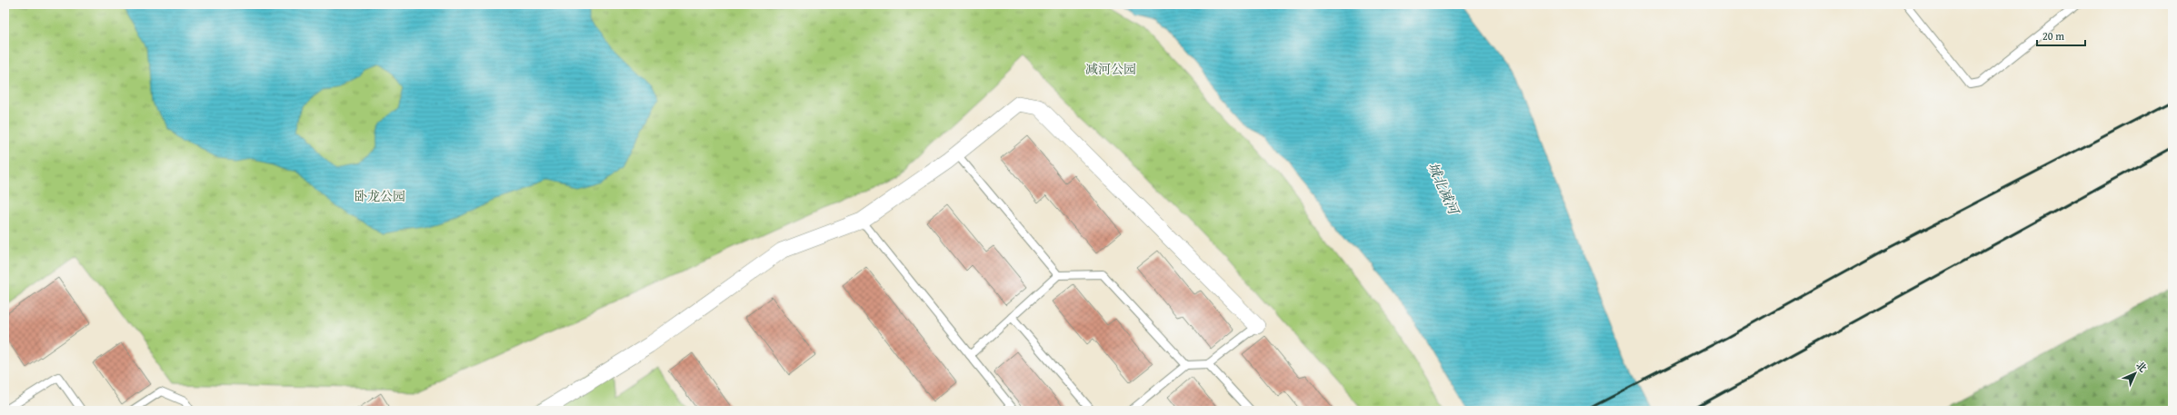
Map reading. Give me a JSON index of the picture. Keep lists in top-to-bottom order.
{
  "water": ["城北减河"],
  "parks": ["减河公园", "卧龙公园"],
  "scale_bar": "20 m",
  "north": "top right"
}
